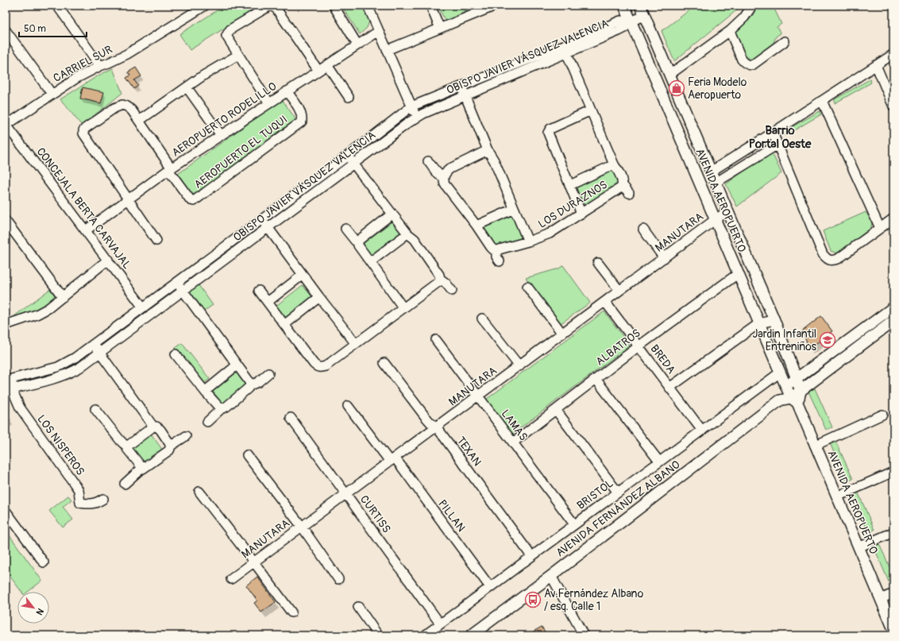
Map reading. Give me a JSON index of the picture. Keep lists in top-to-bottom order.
{
  "streets": {
    "street": [
      "OBISPO JAVIER VÁSQUEZ VALENCIA",
      "CARRIEL SUR",
      "AEROPUERTO RODELILLO",
      "AEROPUERTO EL TUQUI",
      "AVENIDA AEROPUERTO",
      "LOS DURAZNOS",
      "CONCEJALA BERTA CARVAJAL",
      "MANUTARA",
      "ALBATROS",
      "BREDA",
      "LAMAS",
      "LOS NISPEROS",
      "TEXAN",
      "BRISTOL",
      "AVENIDA FERNÁNDEZ ALBANO",
      "CURTISS",
      "PILLAN"
    ]
  },
  "crossings": [
    ["OBISPO JAVIER VÁSQUEZ VALENCIA", "AVENIDA AEROPUERTO"],
    ["OBISPO JAVIER VÁSQUEZ VALENCIA", "LOS DURAZNOS"],
    ["OBISPO JAVIER VÁSQUEZ VALENCIA", "CONCEJALA BERTA CARVAJAL"],
    ["OBISPO JAVIER VÁSQUEZ VALENCIA", "LOS NISPEROS"],
    ["CARRIEL SUR", "CONCEJALA BERTA CARVAJAL"],
    ["AEROPUERTO RODELILLO", "AEROPUERTO EL TUQUI"],
    ["AEROPUERTO RODELILLO", "CONCEJALA BERTA CARVAJAL"],
    ["AVENIDA AEROPUERTO", "MANUTARA"],
    ["AVENIDA AEROPUERTO", "ALBATROS"],
    ["AVENIDA AEROPUERTO", "BRISTOL"],
    ["AVENIDA AEROPUERTO", "AVENIDA FERNÁNDEZ ALBANO"],
    ["MANUTARA", "BREDA"],
    ["MANUTARA", "LAMAS"],
    ["MANUTARA", "TEXAN"],
    ["MANUTARA", "CURTISS"],
    ["MANUTARA", "PILLAN"],
    ["ALBATROS", "BREDA"],
    ["ALBATROS", "LAMAS"],
    ["BREDA", "BRISTOL"],
    ["LAMAS", "BRISTOL"],
    ["TEXAN", "BRISTOL"],
    ["BRISTOL", "CURTISS"],
    ["BRISTOL", "PILLAN"]
  ],
  "districts": ["Barrio Portal Oeste"],
  "places": {
    "shop": ["Feria Modelo Aeropuerto"],
    "school or university": ["Jardin Infantil Entreniños"],
    "bus stop": ["Av.Fernández Albano / esq. Calle 1"]
  },
  "scale_bar": "50 m",
  "north": "bottom right"
}
